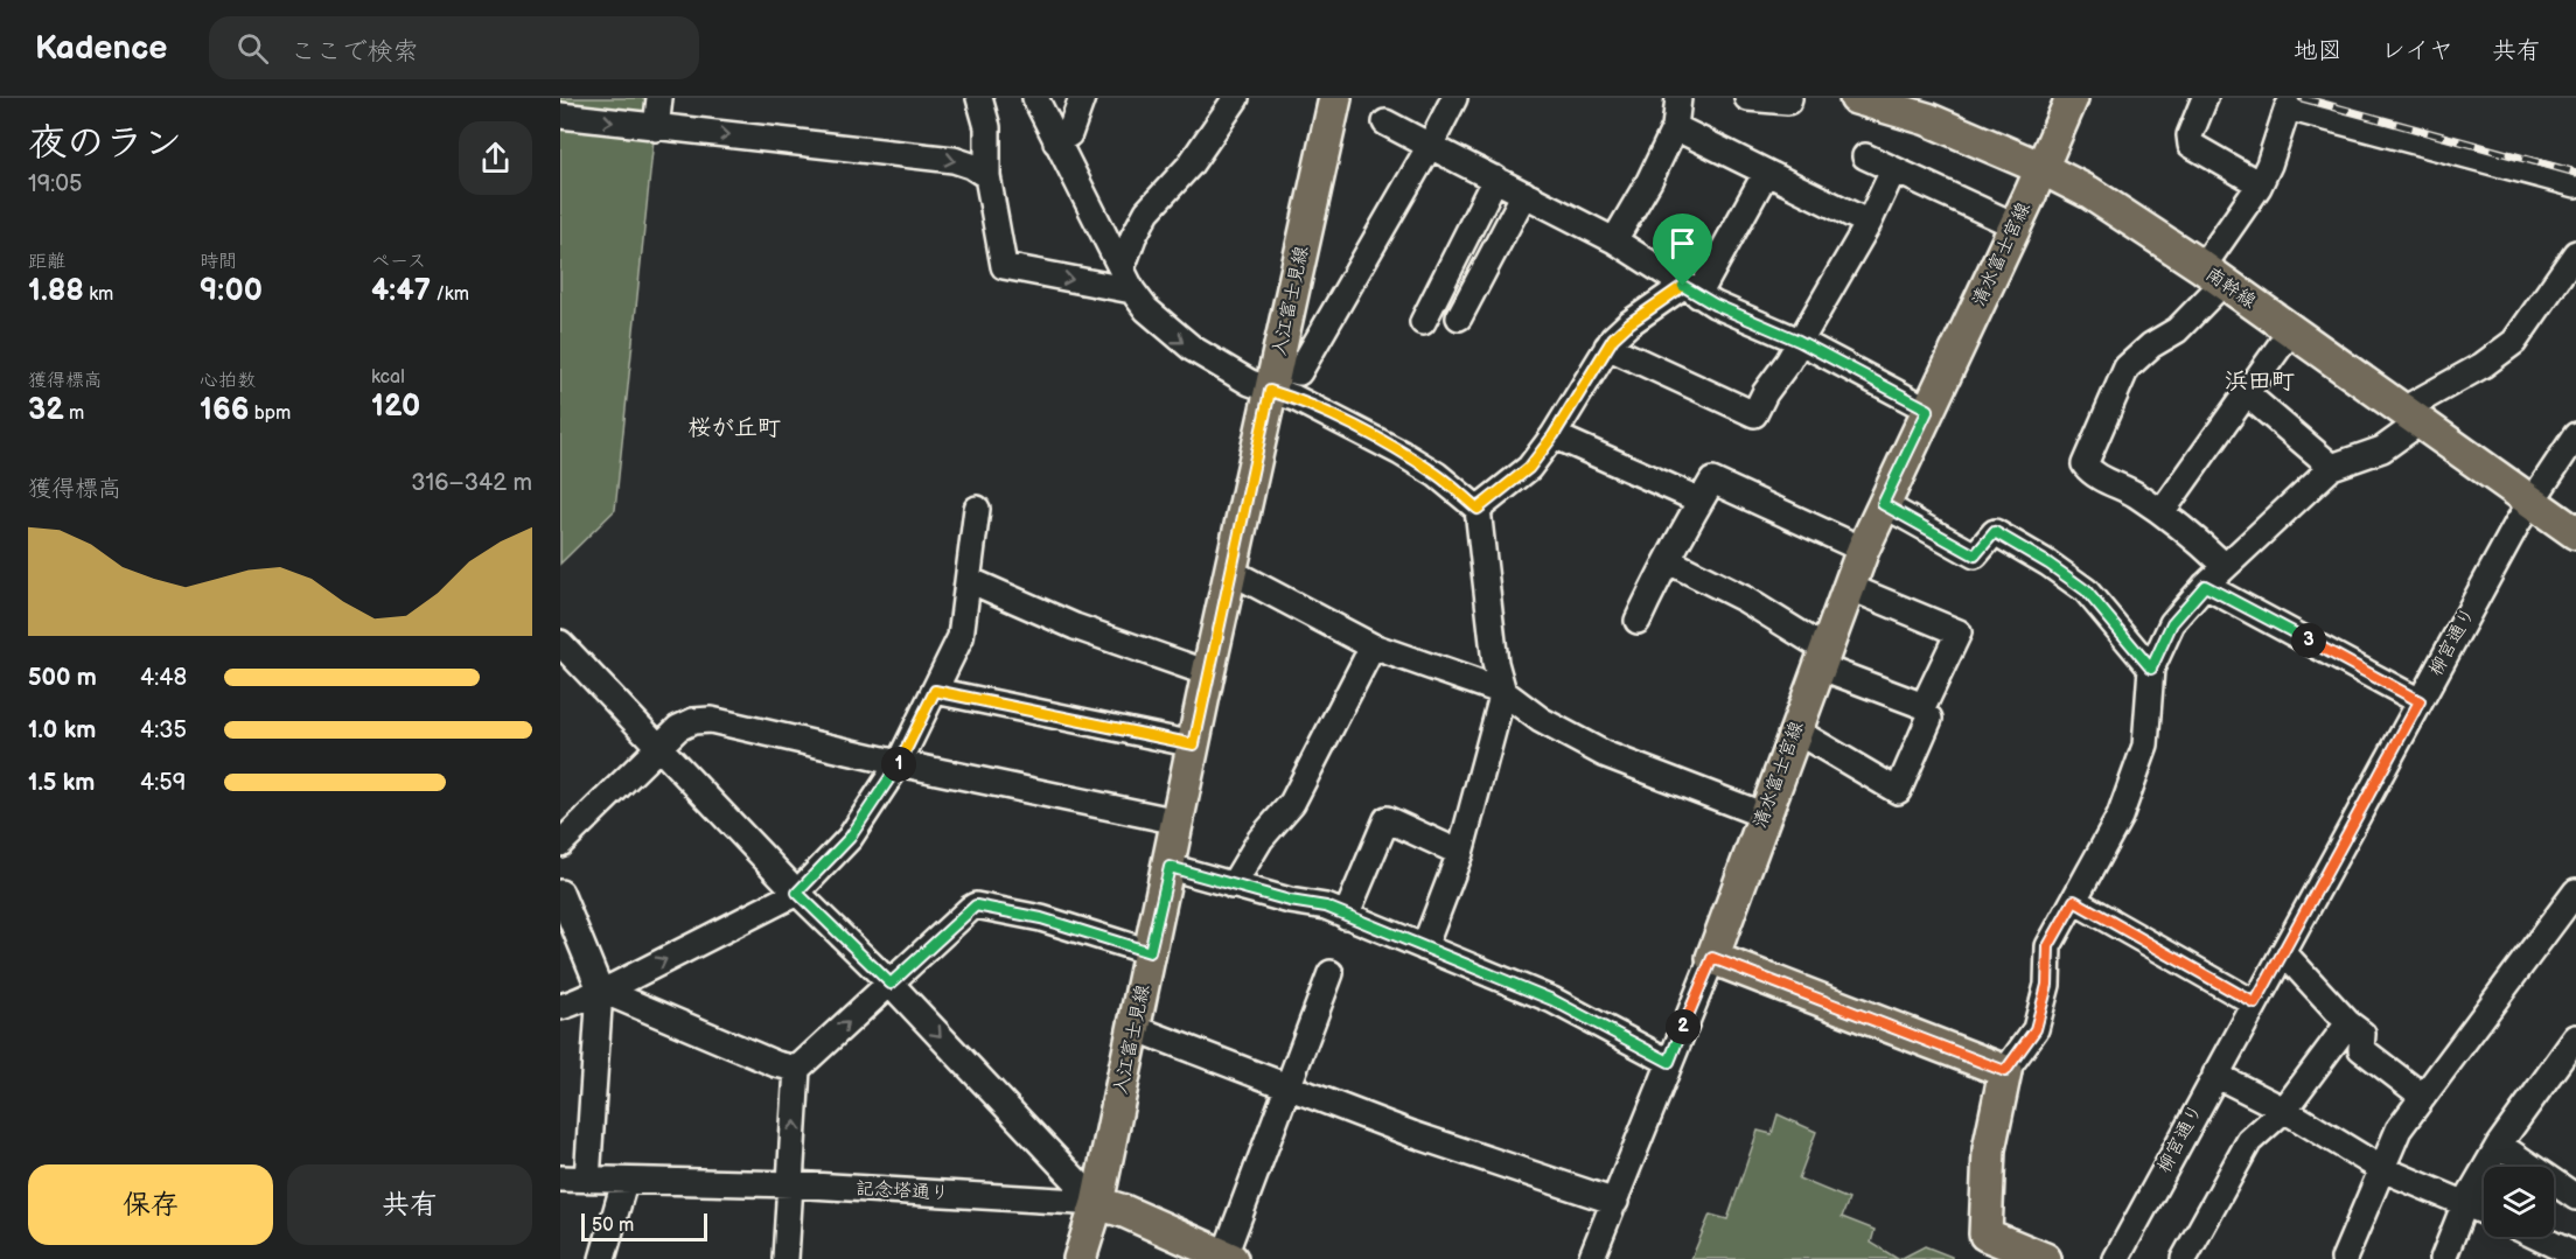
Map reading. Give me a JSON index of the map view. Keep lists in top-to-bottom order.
{
  "streets": {
    "main road": [
      "清水富士宮線",
      "南幹線",
      "入江富士見線",
      "記念塔通り"
    ],
    "street": ["柳宮通り"]
  },
  "crossings": [
    ["清水富士宮線", "南幹線"],
    ["南幹線", "柳宮通り"],
    ["入江富士見線", "記念塔通り"]
  ],
  "districts": ["浜田町", "桜が丘町"],
  "scale_bar": "50 m",
  "page": {
    "header": "Kadence",
    "search": "ここで検索",
    "nav": ["地図", "レイヤ", "共有"],
    "heading": ["夜のラン", "19:05"],
    "stats": [
      ["距離", "1.88 km"],
      ["時間", "9:00"],
      ["ペース", "4:47 /km"],
      ["獲得標高", "32 m"],
      ["心拍数", "166 bpm"],
      ["kcal", "120"]
    ],
    "chart": ["獲得標高", "316–342 m"],
    "pins": ["3", "1", "2"],
    "list": [
      {
        "name": "500 m",
        "note": "4:48"
      },
      {
        "name": "1.0 km",
        "note": "4:35"
      },
      {
        "name": "1.5 km",
        "note": "4:59"
      }
    ],
    "buttons": ["保存", "共有"],
    "scale": "50 m"
  }
}
